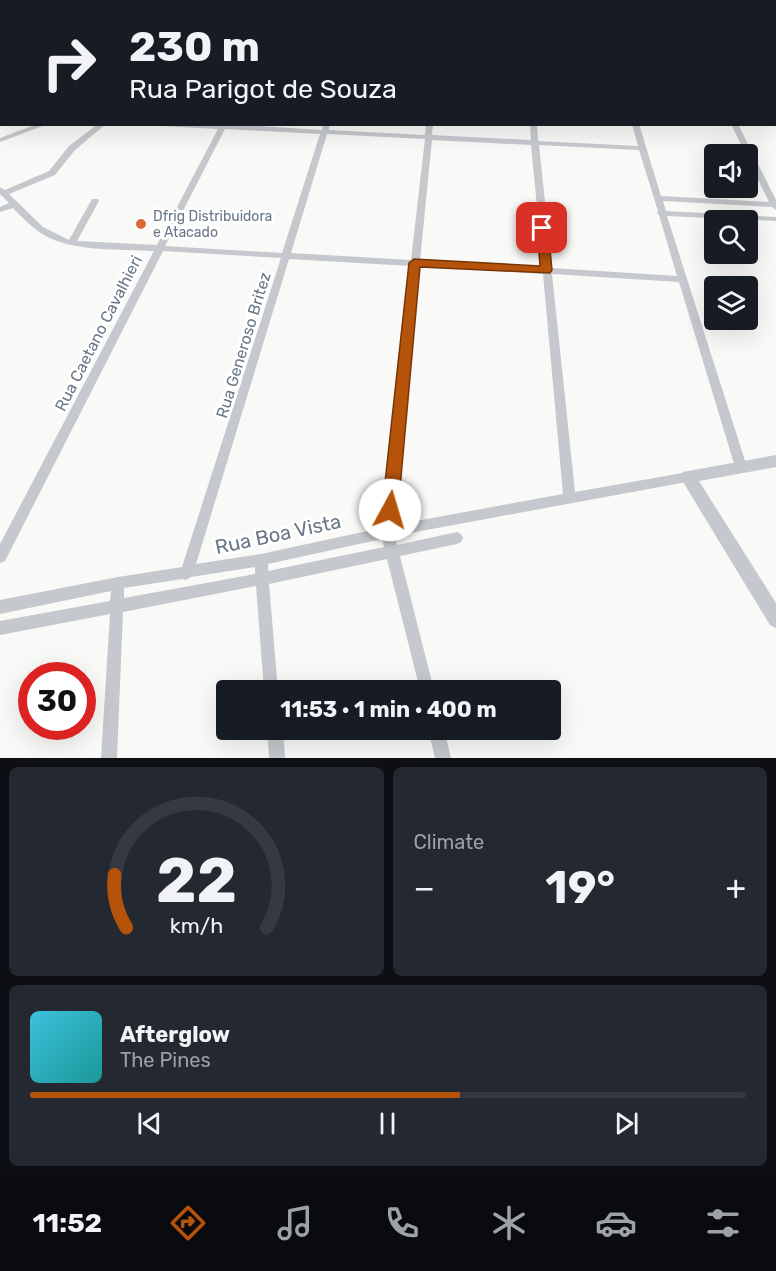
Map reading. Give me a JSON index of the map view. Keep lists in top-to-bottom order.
{
  "streets": {
    "street": ["Rua Caetano Cavalhieri", "Rua Generoso Britez", "Rua Boa Vista"]
  },
  "crossings": [
    ["Rua Generoso Britez", "Rua Boa Vista"]
  ],
  "places": ["Dfrig Distribuidora e Atacado"],
  "page": {
    "turn": ["230 m", "Rua Parigot de Souza"],
    "limit": "30",
    "trip": "11:53 · 1 min · 400 m",
    "tile": "Climate",
    "heat": ["−", "19°", "+"],
    "song": ["Afterglow", "The Pines"],
    "tabs": "11:52",
    "gauge": ["22", "km/h"]
  }
}
